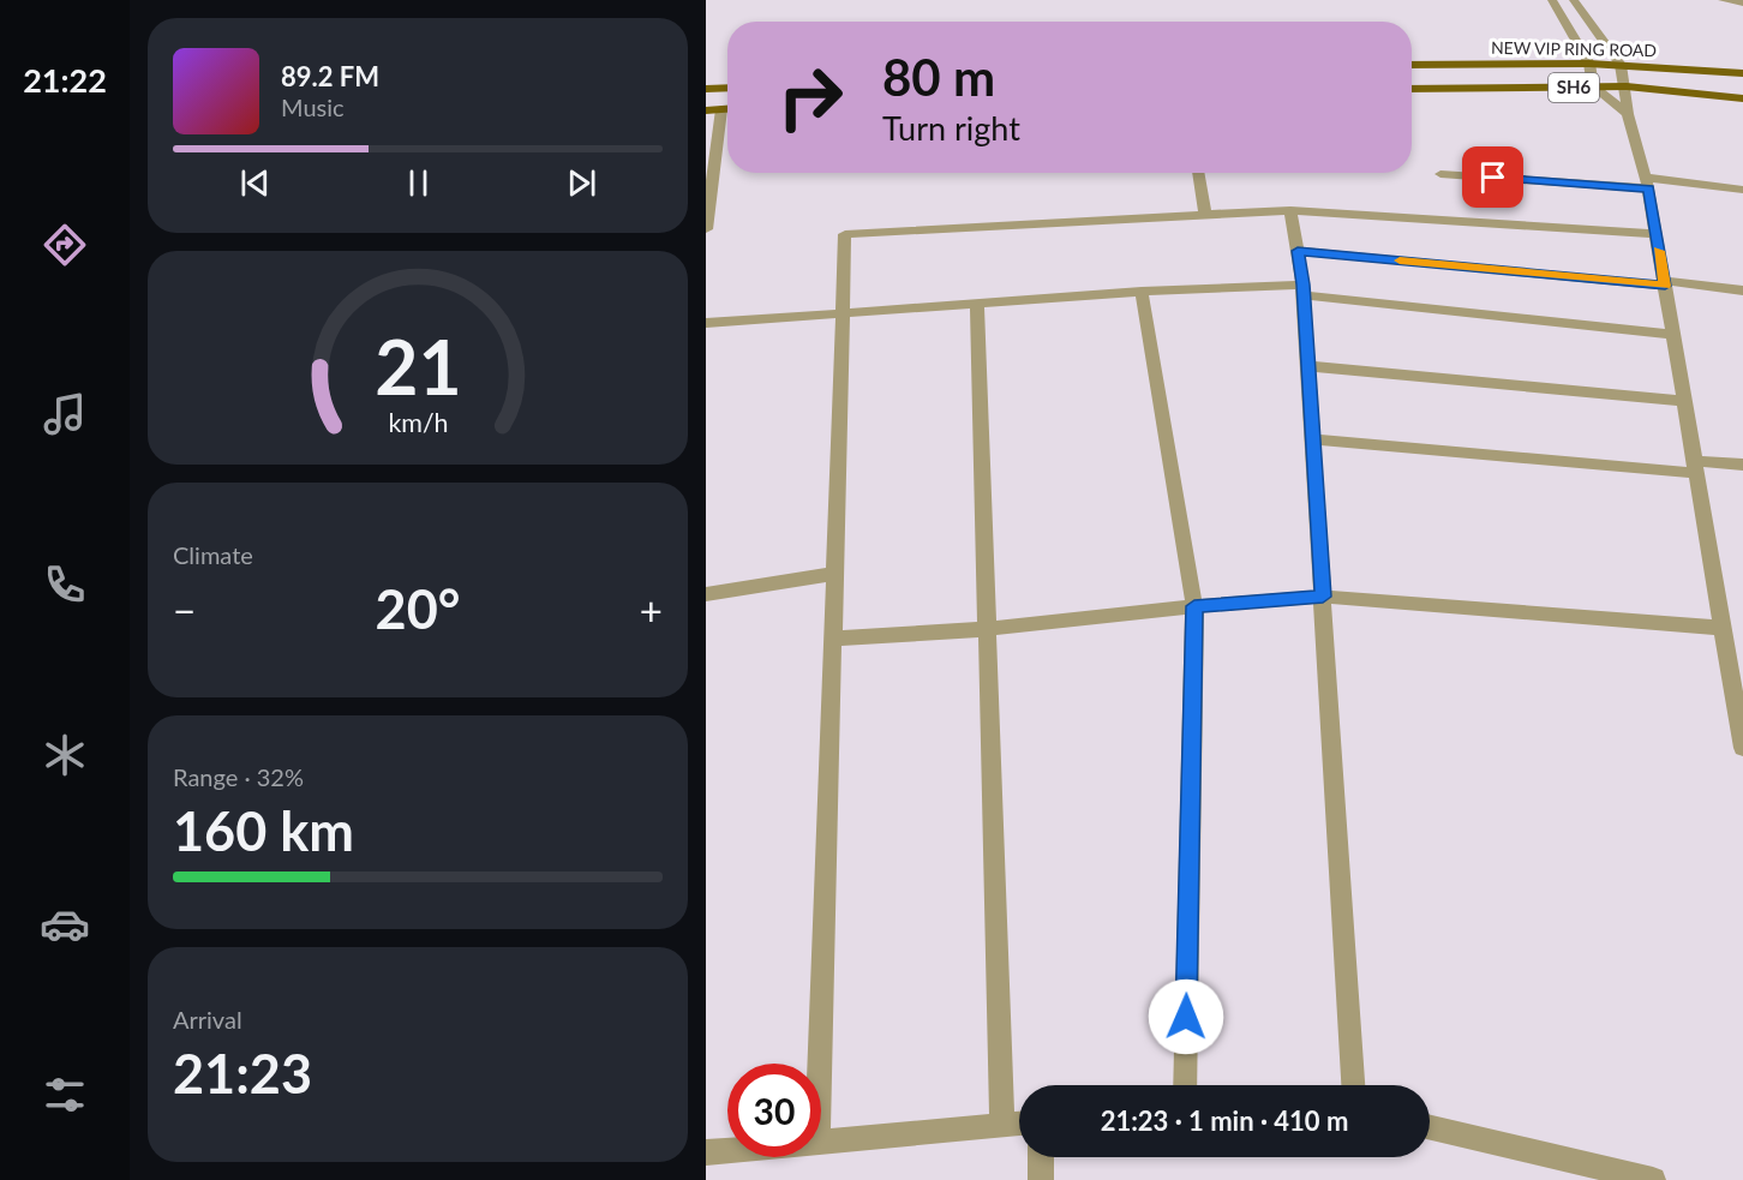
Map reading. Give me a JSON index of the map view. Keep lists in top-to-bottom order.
{
  "streets": {
    "main road": ["NEW VIP RING ROAD", "SH6"]
  },
  "page": {
    "tabs": "21:22",
    "turn": ["80 m", "Turn right"],
    "song": ["89.2 FM", "Music"],
    "tile": [
      "Climate",
      ["Range · 32%", "160 km"],
      ["Arrival", "21:23"]
    ],
    "heat": ["−", "20°", "+"],
    "limit": "30",
    "trip": "21:23 · 1 min · 410 m",
    "gauge": ["21", "km/h"]
  }
}
